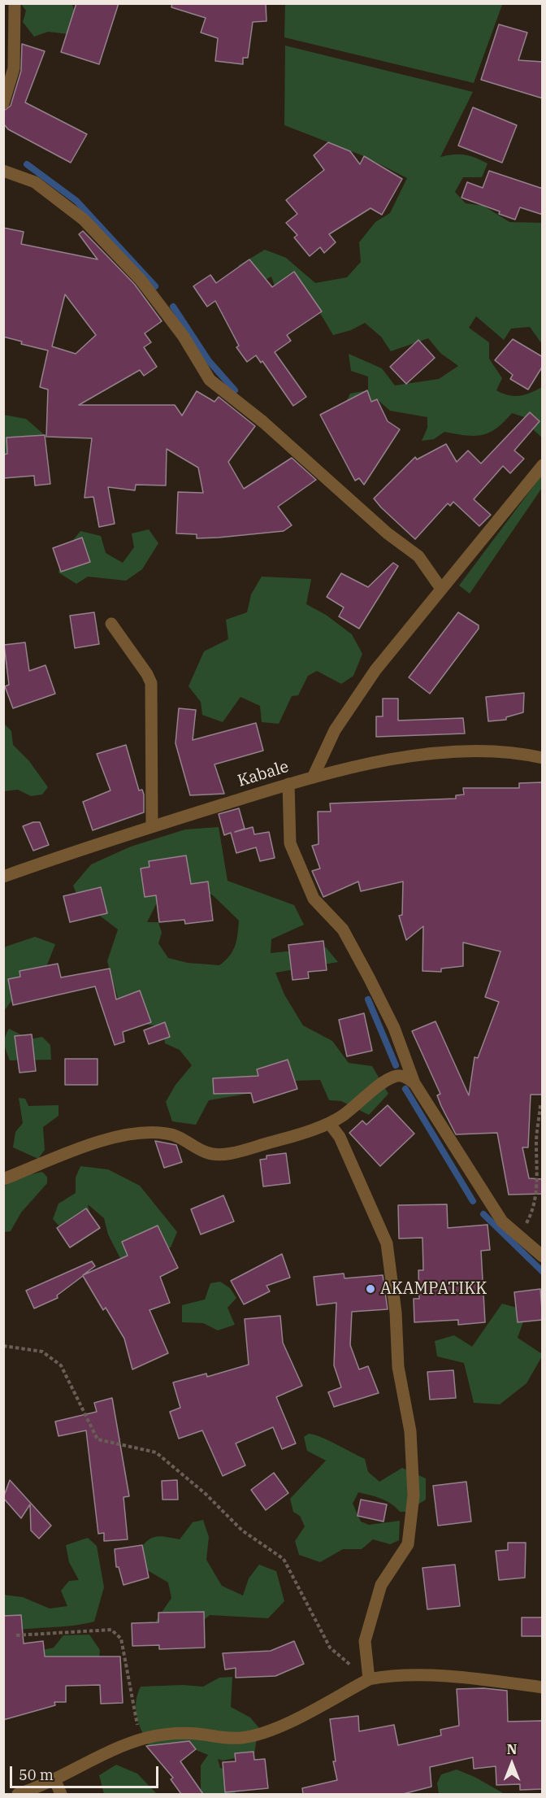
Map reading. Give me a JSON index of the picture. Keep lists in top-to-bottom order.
{
  "streets": {
    "street": ["Kabale"]
  },
  "places": ["AKAMPATIKK"],
  "scale_bar": "50 m",
  "north": "top"
}
